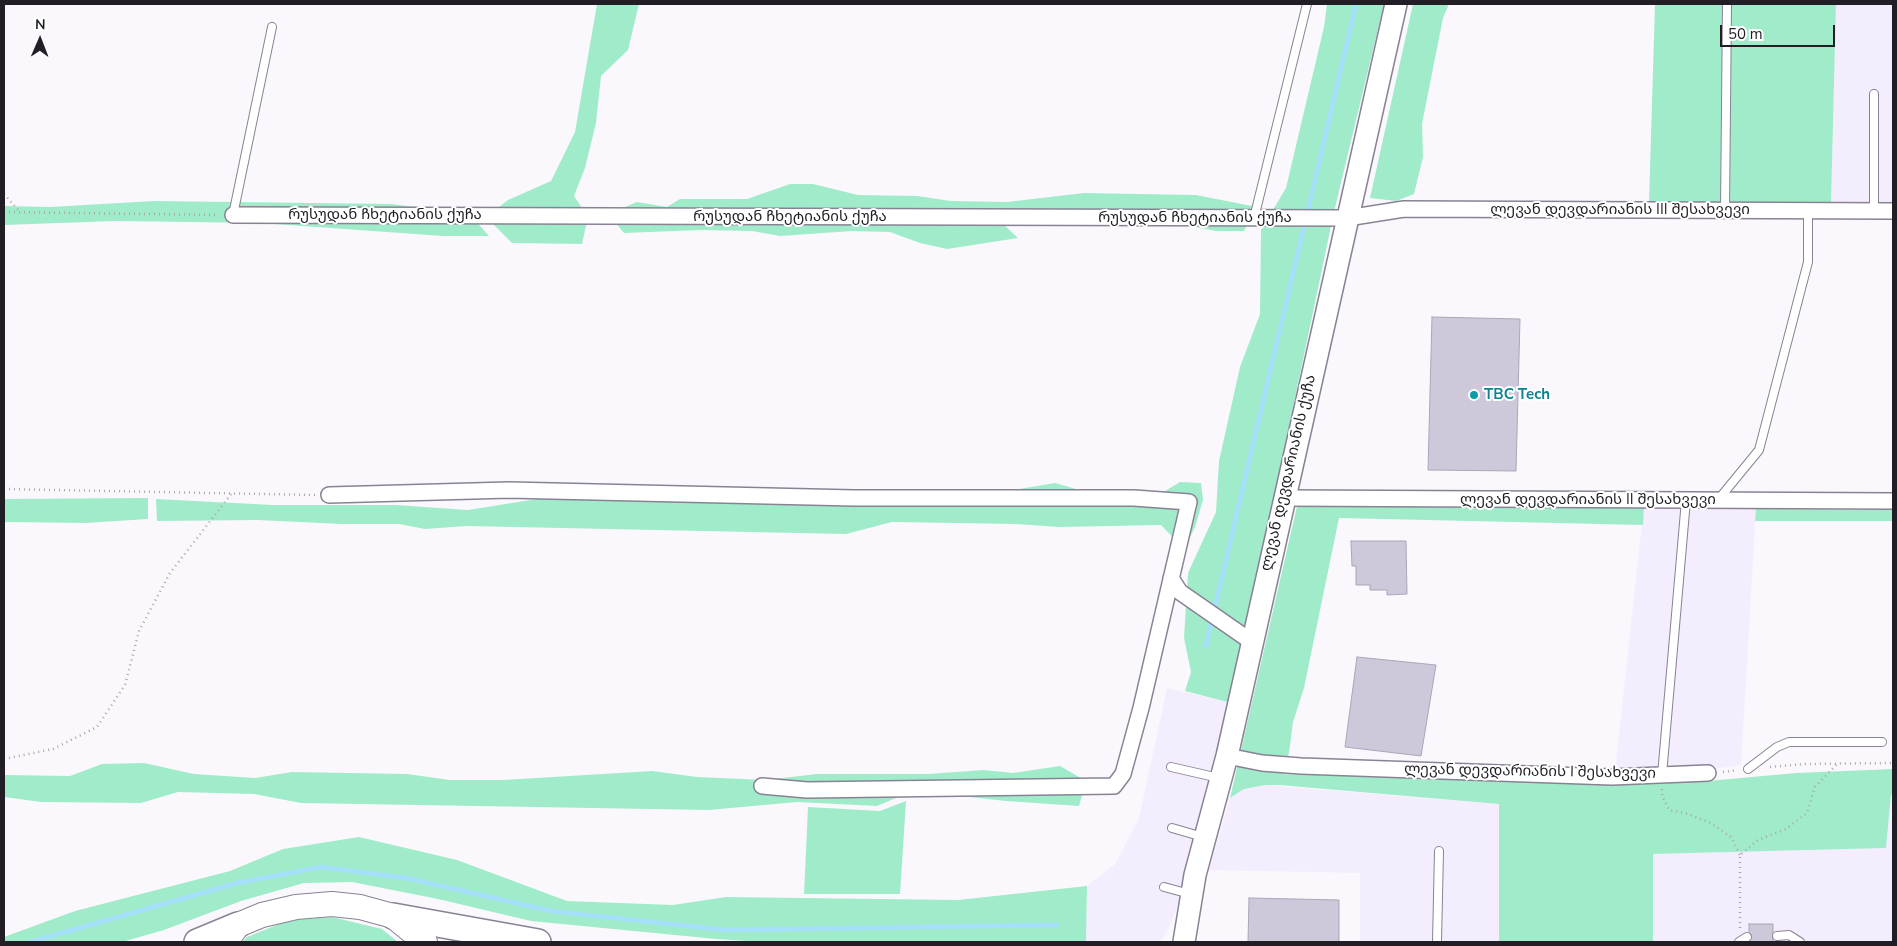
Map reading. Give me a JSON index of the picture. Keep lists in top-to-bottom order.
{
  "streets": {
    "main road": ["ლევან დევდარიანის ქუჩა"],
    "street": [
      "ლევან დევდარიანის III შესახვევი",
      "რუსუდან ჩხეტიანის ქუჩა",
      "ლევან დევდარიანის II შესახვევი",
      "ლევან დევდარიანის I შესახვევი"
    ]
  },
  "crossings": [
    ["ლევან დევდარიანის III შესახვევი", "რუსუდან ჩხეტიანის ქუჩა"],
    ["ლევან დევდარიანის III შესახვევი", "ლევან დევდარიანის ქუჩა"],
    ["რუსუდან ჩხეტიანის ქუჩა", "ლევან დევდარიანის ქუჩა"],
    ["ლევან დევდარიანის ქუჩა", "ლევან დევდარიანის II შესახვევი"],
    ["ლევან დევდარიანის ქუჩა", "ლევან დევდარიანის I შესახვევი"]
  ],
  "places": ["TBC Tech"],
  "scale_bar": "50 m",
  "north": "top"
}
